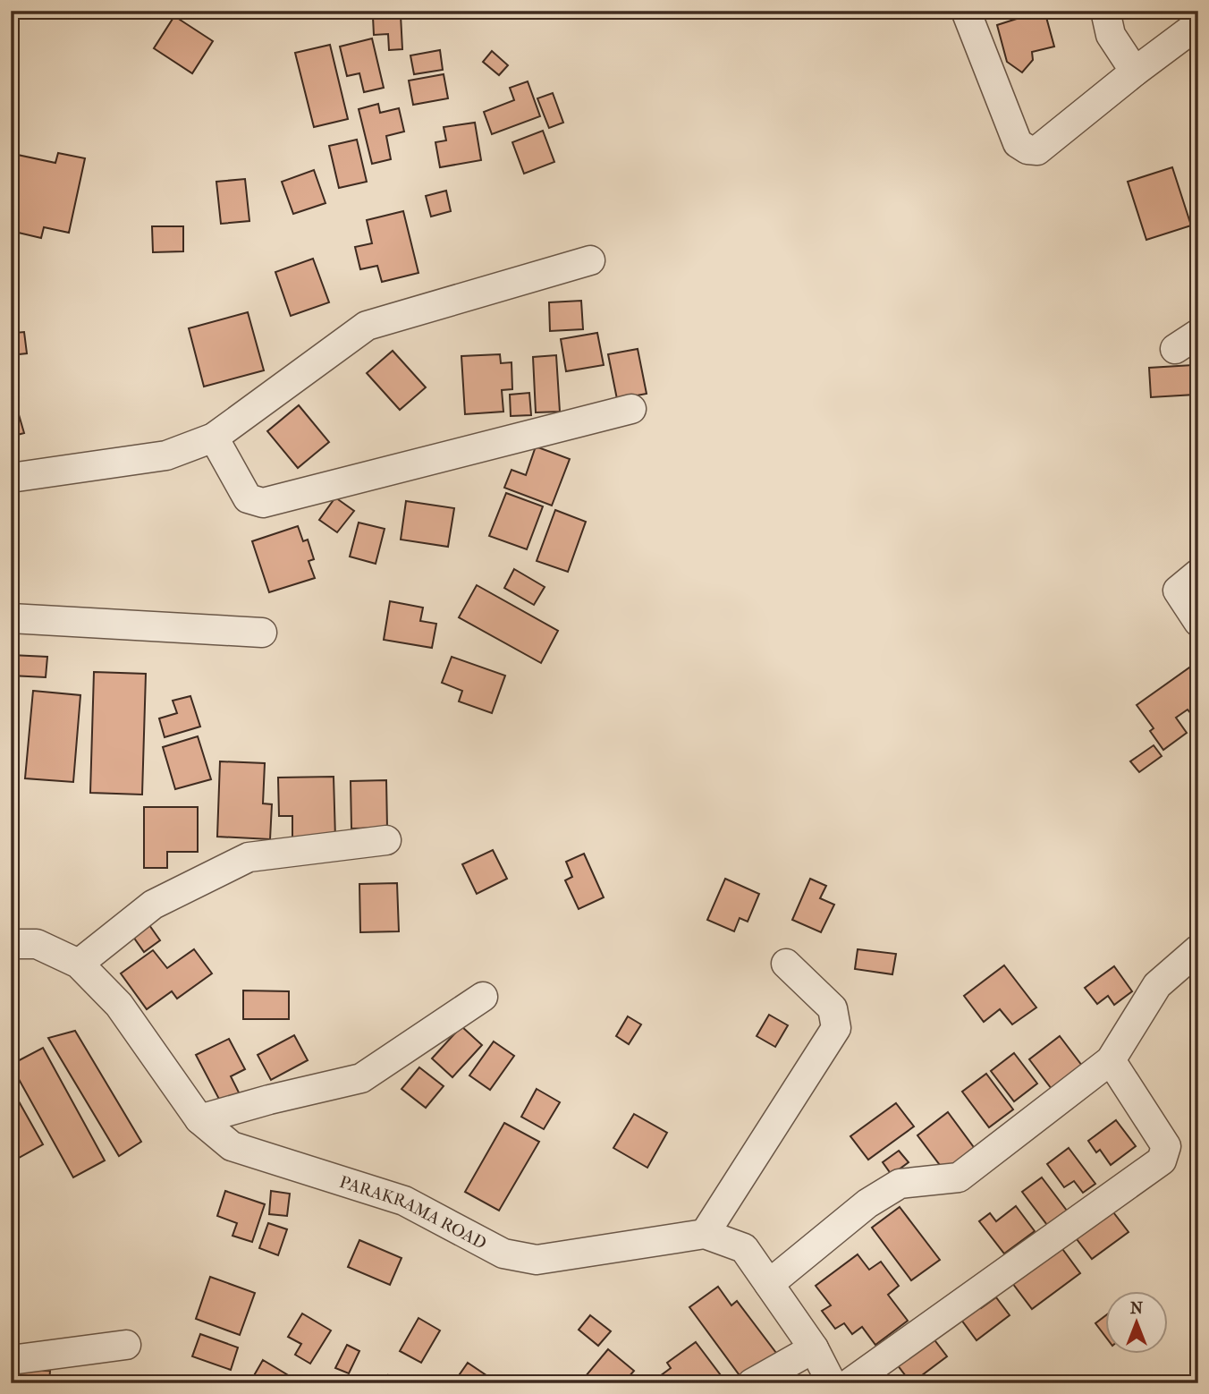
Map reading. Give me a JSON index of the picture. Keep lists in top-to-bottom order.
{
  "streets": {
    "street": ["PARAKRAMA ROAD"]
  },
  "north": "top"
}
